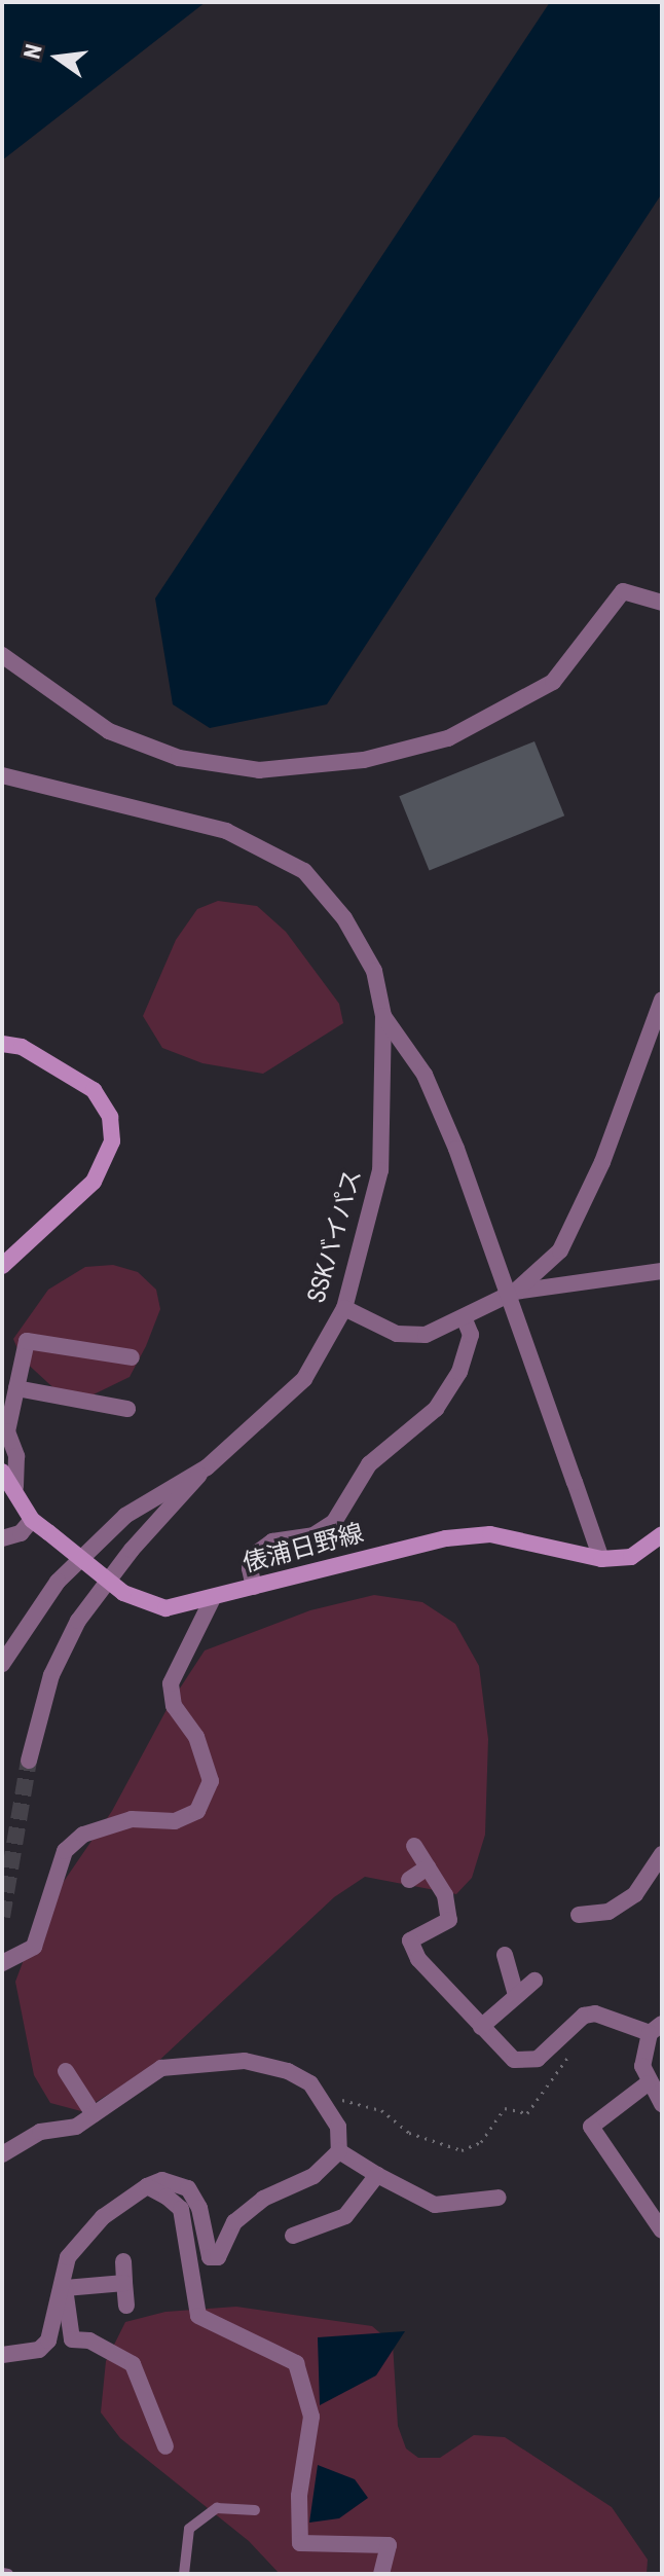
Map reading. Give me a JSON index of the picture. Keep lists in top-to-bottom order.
{
  "streets": {
    "main road": ["俵浦日野線"],
    "street": ["SSKバイパス"]
  },
  "north": "left"
}
